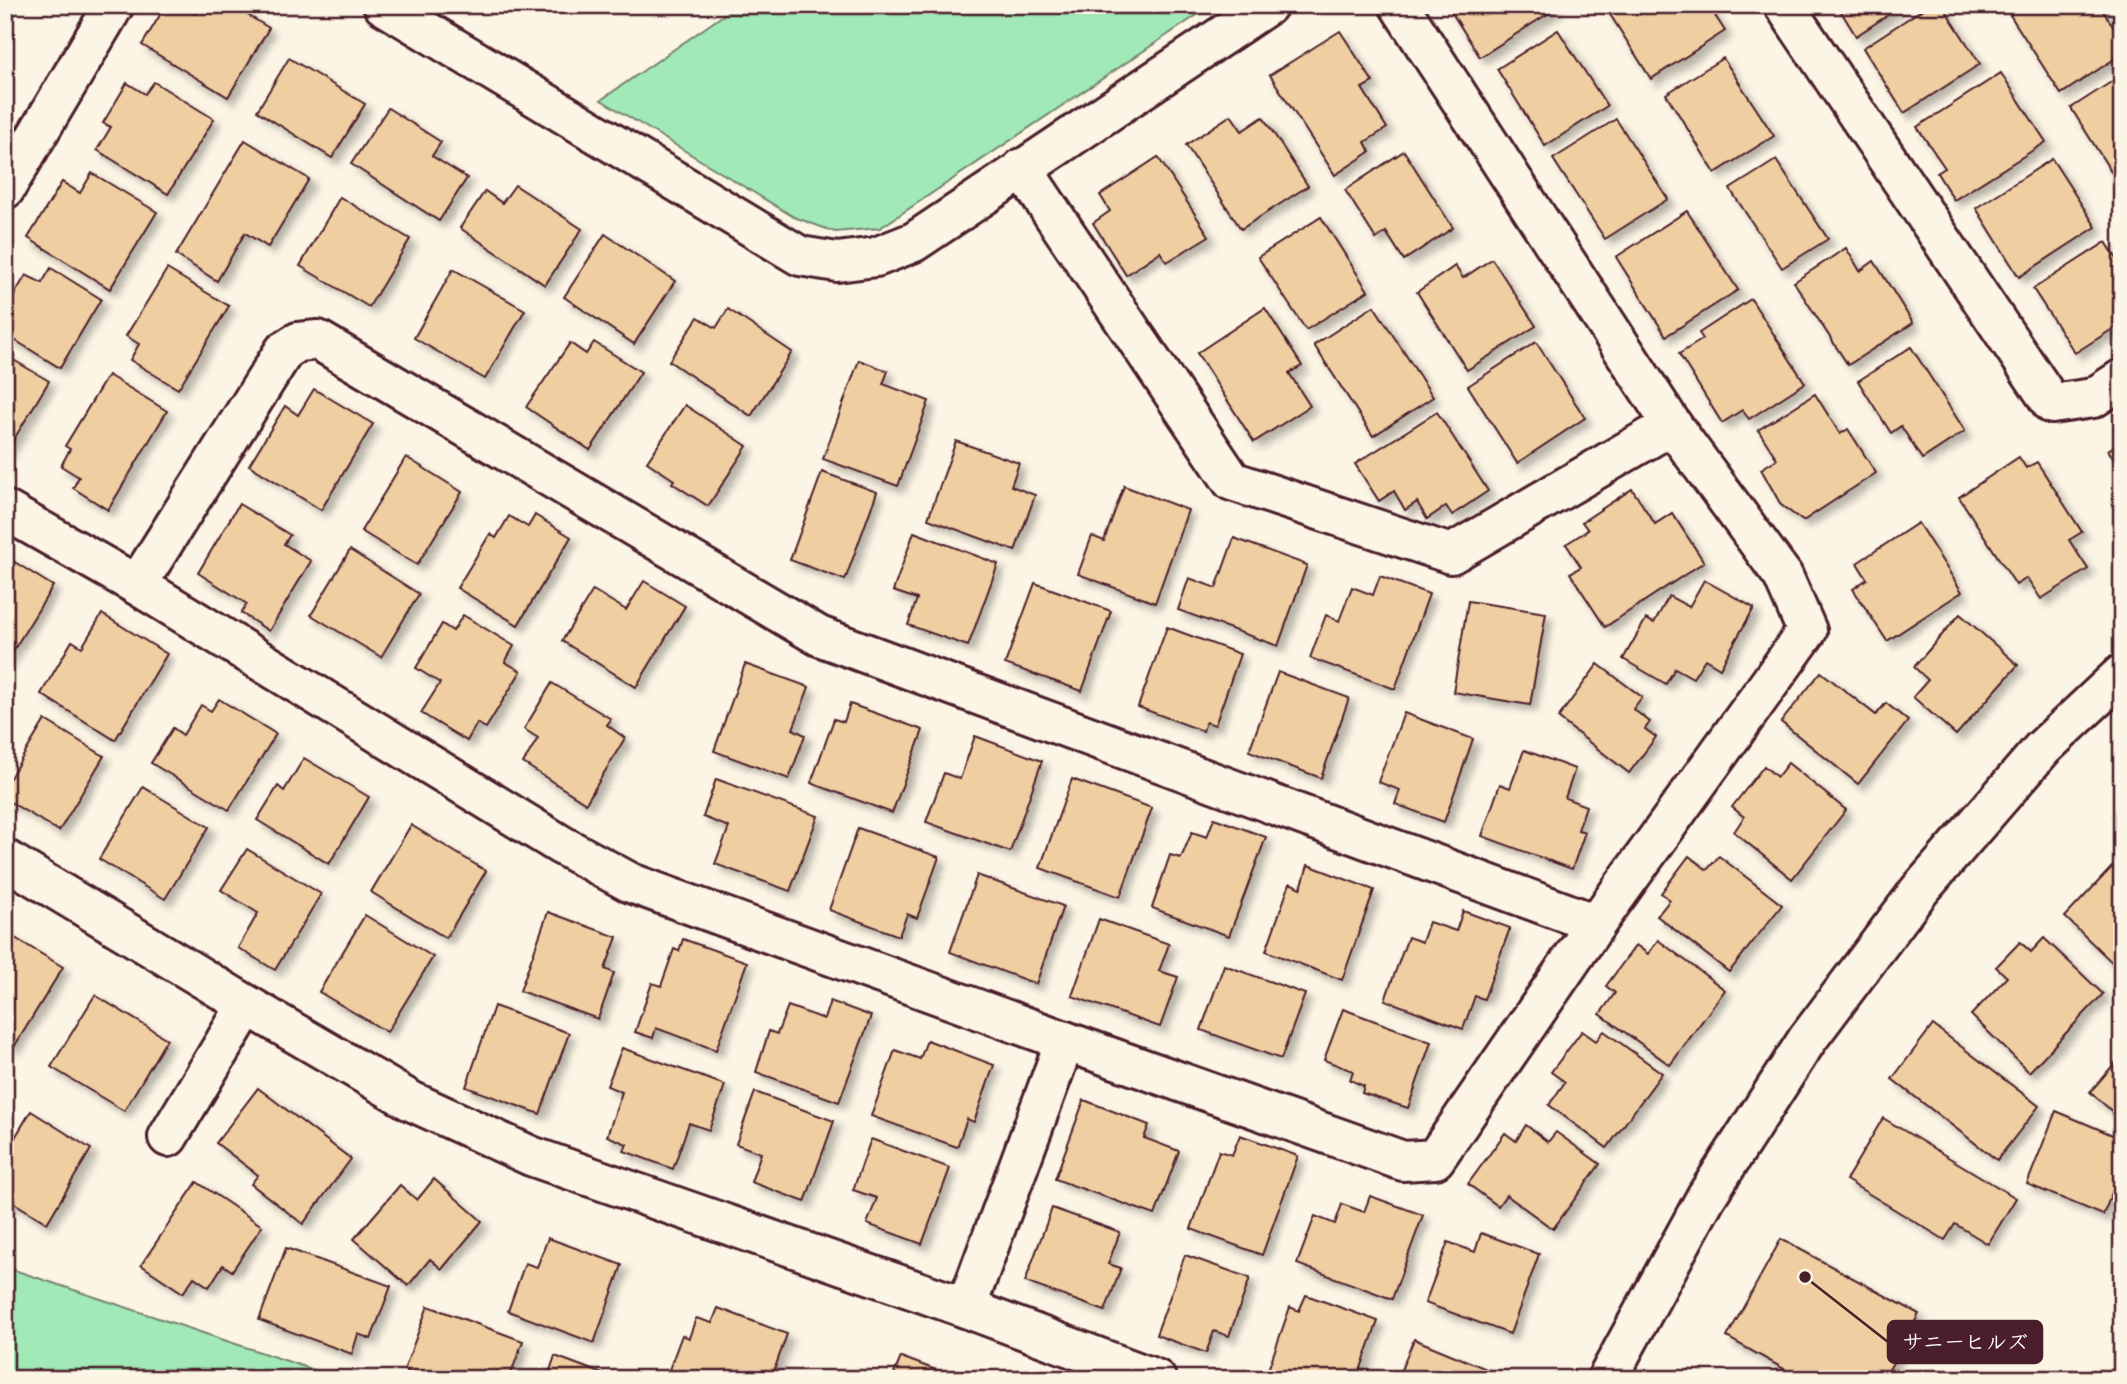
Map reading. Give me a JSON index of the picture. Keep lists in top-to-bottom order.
{
  "places": ["サニーヒルズ"]
}
